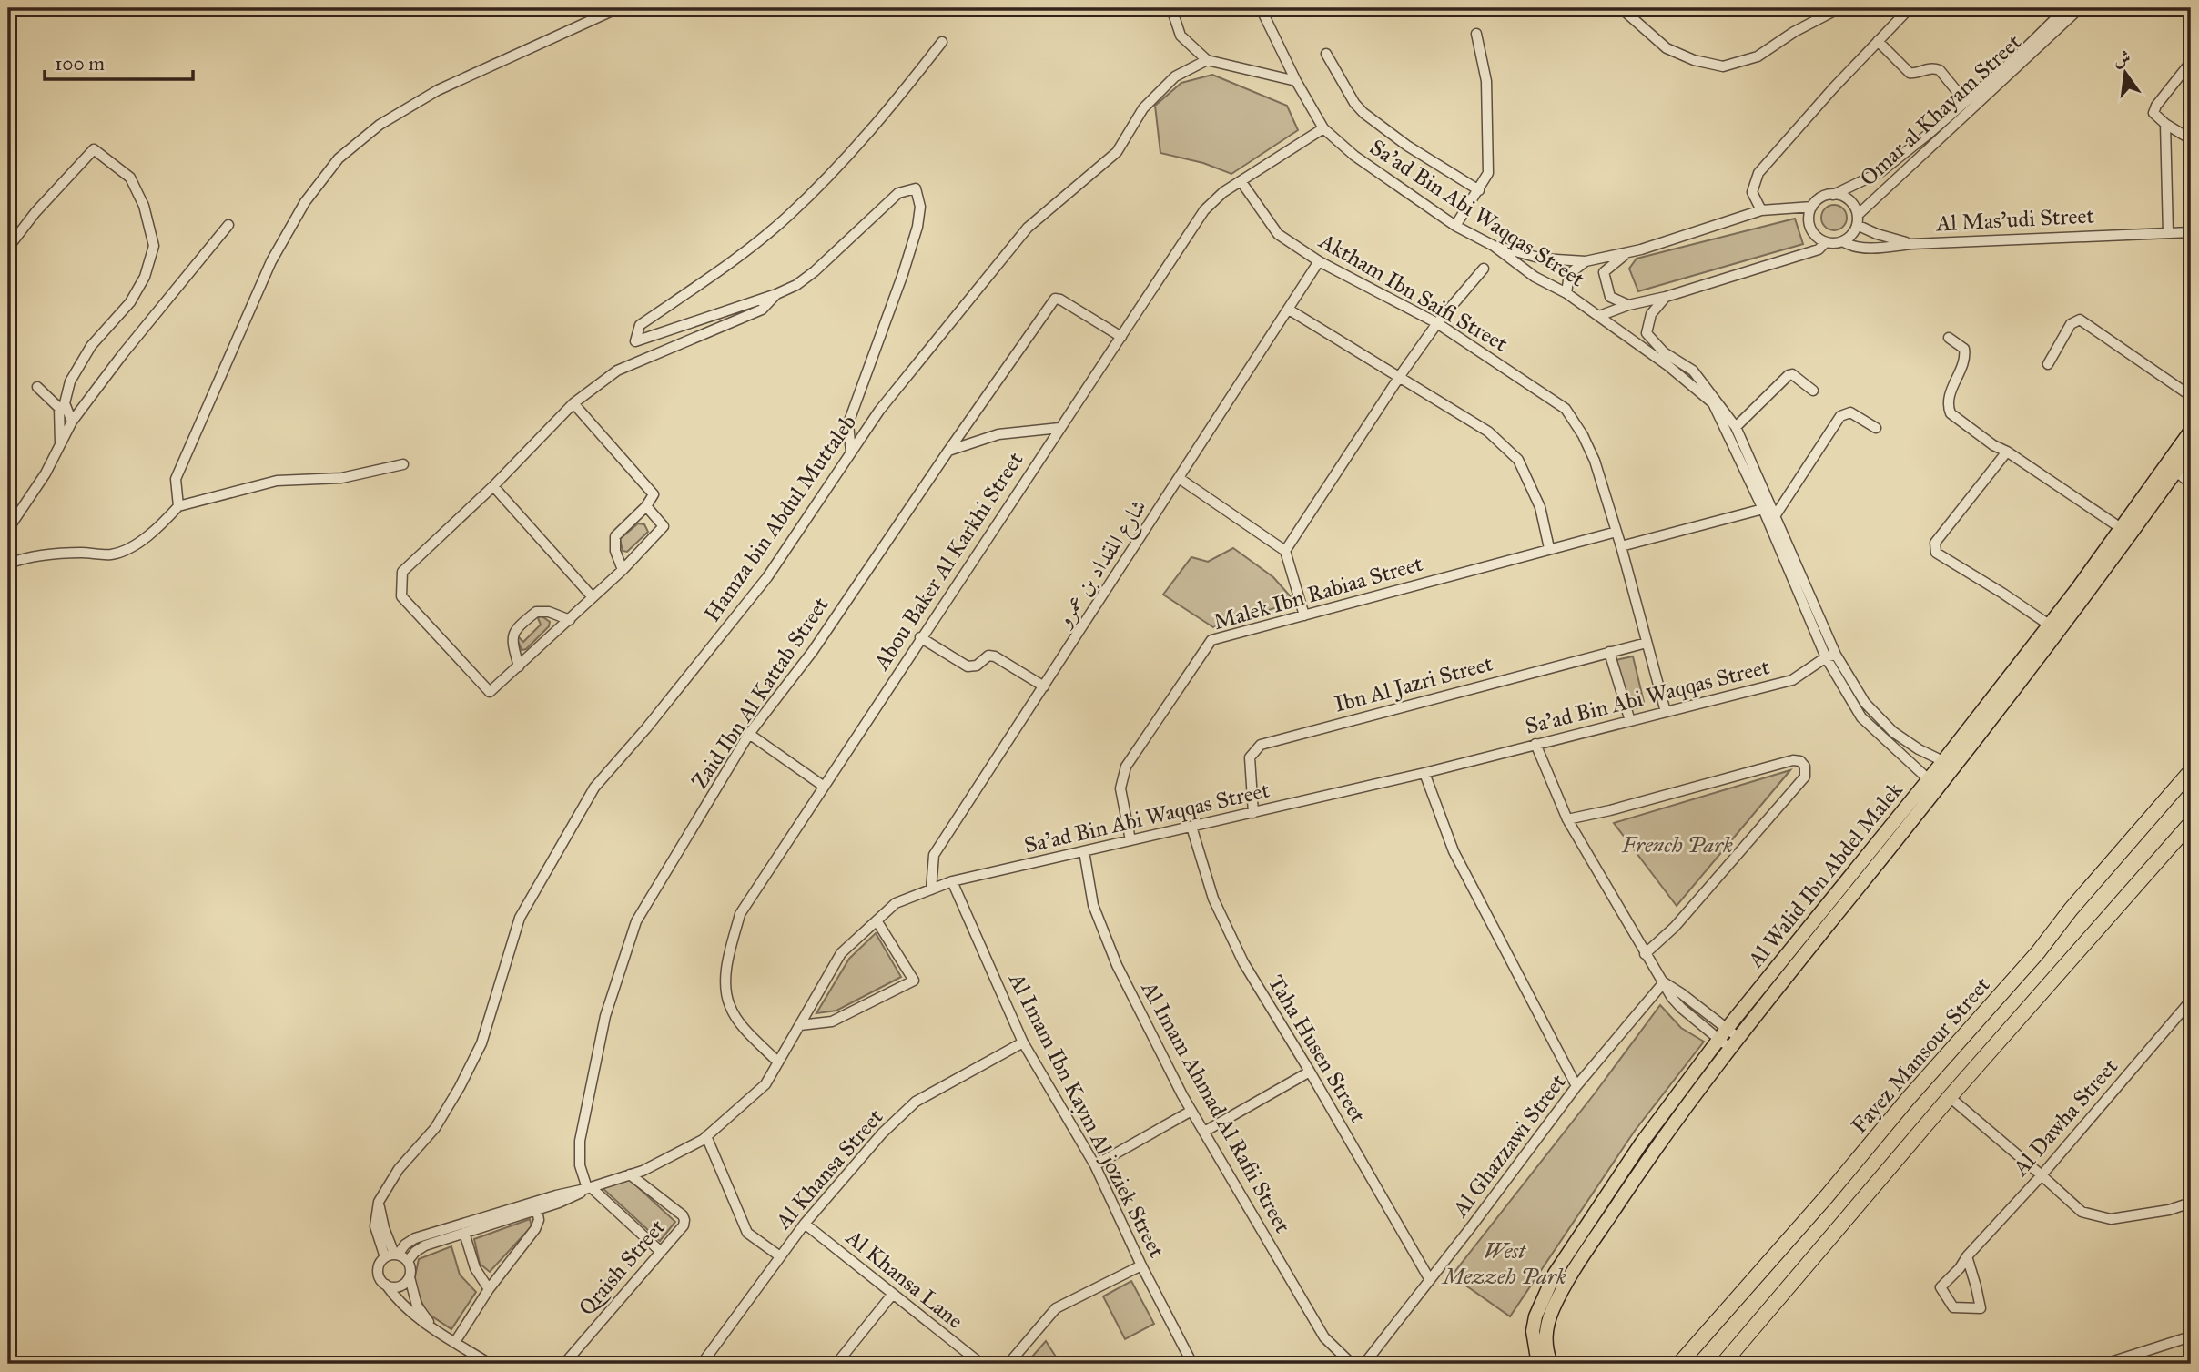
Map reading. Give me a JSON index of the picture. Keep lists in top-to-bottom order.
{
  "streets": {
    "highway": ["Fayez Mansour Street"],
    "main road": ["Al Walid Ibn Abdel Malek"],
    "street": [
      "Omar al Khayam Street",
      "Sa'ad Bin Abi Waqqas Street",
      "Al Mas'udi Street",
      "Aktham Ibn Saifi Street",
      "Hamza bin Abdul Muttaleb",
      "Abou Baker Al Karkhi Street",
      "شارع المقداد بن عمرو",
      "Malek Ibn Rabiaa Street",
      "Ibn Al Jazri Street",
      "Zaid Ibn Al Kattab Street",
      "Taha Husen Street",
      "Al Imam Ahmad Al Rafii Street",
      "Al Imam Ibn Kaym Al joziek Street",
      "Al Dawha Street",
      "Al Ghazzawi Street",
      "Al Khansa Street",
      "Qraish Street",
      "Al Khansa Lane"
    ]
  },
  "crossings": [
    ["Omar al Khayam Street", "Al Mas'udi Street"],
    ["Sa'ad Bin Abi Waqqas Street", "Aktham Ibn Saifi Street"],
    ["Sa'ad Bin Abi Waqqas Street", "Hamza bin Abdul Muttaleb"],
    ["Sa'ad Bin Abi Waqqas Street", "Abou Baker Al Karkhi Street"],
    ["Sa'ad Bin Abi Waqqas Street", "شارع المقداد بن عمرو"],
    ["Sa'ad Bin Abi Waqqas Street", "Malek Ibn Rabiaa Street"],
    ["Sa'ad Bin Abi Waqqas Street", "Ibn Al Jazri Street"],
    ["Sa'ad Bin Abi Waqqas Street", "Zaid Ibn Al Kattab Street"],
    ["Sa'ad Bin Abi Waqqas Street", "Al Walid Ibn Abdel Malek"],
    ["Sa'ad Bin Abi Waqqas Street", "Taha Husen Street"],
    ["Sa'ad Bin Abi Waqqas Street", "Al Imam Ahmad Al Rafii Street"],
    ["Sa'ad Bin Abi Waqqas Street", "Al Imam Ibn Kaym Al joziek Street"],
    ["Sa'ad Bin Abi Waqqas Street", "Qraish Street"],
    ["Aktham Ibn Saifi Street", "Abou Baker Al Karkhi Street"],
    ["Aktham Ibn Saifi Street", "شارع المقداد بن عمرو"],
    ["Aktham Ibn Saifi Street", "Malek Ibn Rabiaa Street"],
    ["Aktham Ibn Saifi Street", "Ibn Al Jazri Street"],
    ["Abou Baker Al Karkhi Street", "Zaid Ibn Al Kattab Street"],
    ["Taha Husen Street", "Al Ghazzawi Street"],
    ["Al Imam Ibn Kaym Al joziek Street", "Al Khansa Street"],
    ["Al Khansa Street", "Al Khansa Lane"]
  ],
  "parks": ["French Park", "West Mezzeh Park"],
  "scale_bar": "100 m",
  "north": "top"
}
